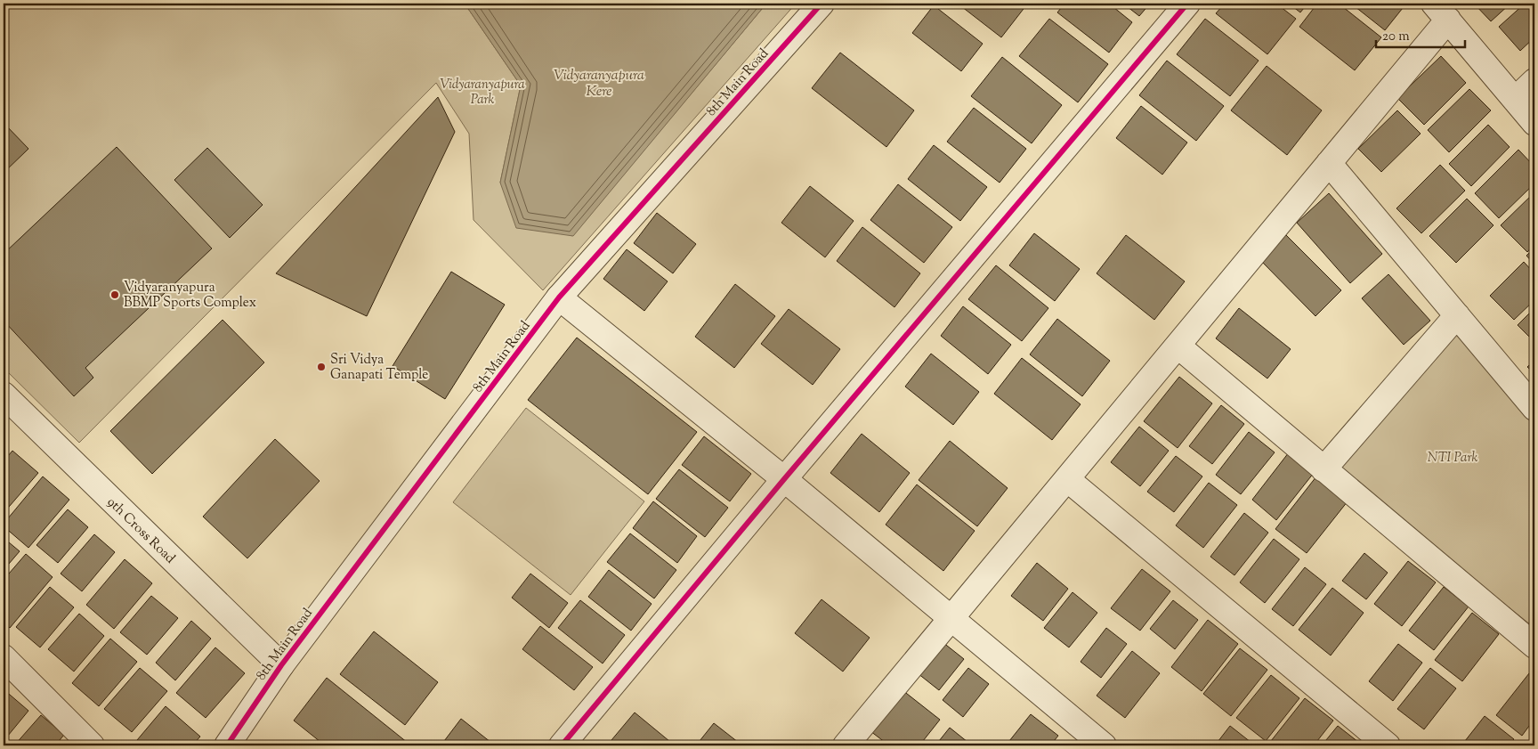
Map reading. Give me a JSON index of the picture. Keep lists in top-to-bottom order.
{
  "streets": {
    "street": ["8th Main Road", "9th Cross Road"]
  },
  "crossings": [
    ["8th Main Road", "9th Cross Road"]
  ],
  "water": ["Vidyaranyapura Kere"],
  "parks": ["Vidyaranyapura Park", "NTI Park"],
  "places": ["Vidyaranyapura BBMP Sports Complex", "Sri Vidya Ganapati Temple"],
  "scale_bar": "20 m"
}
